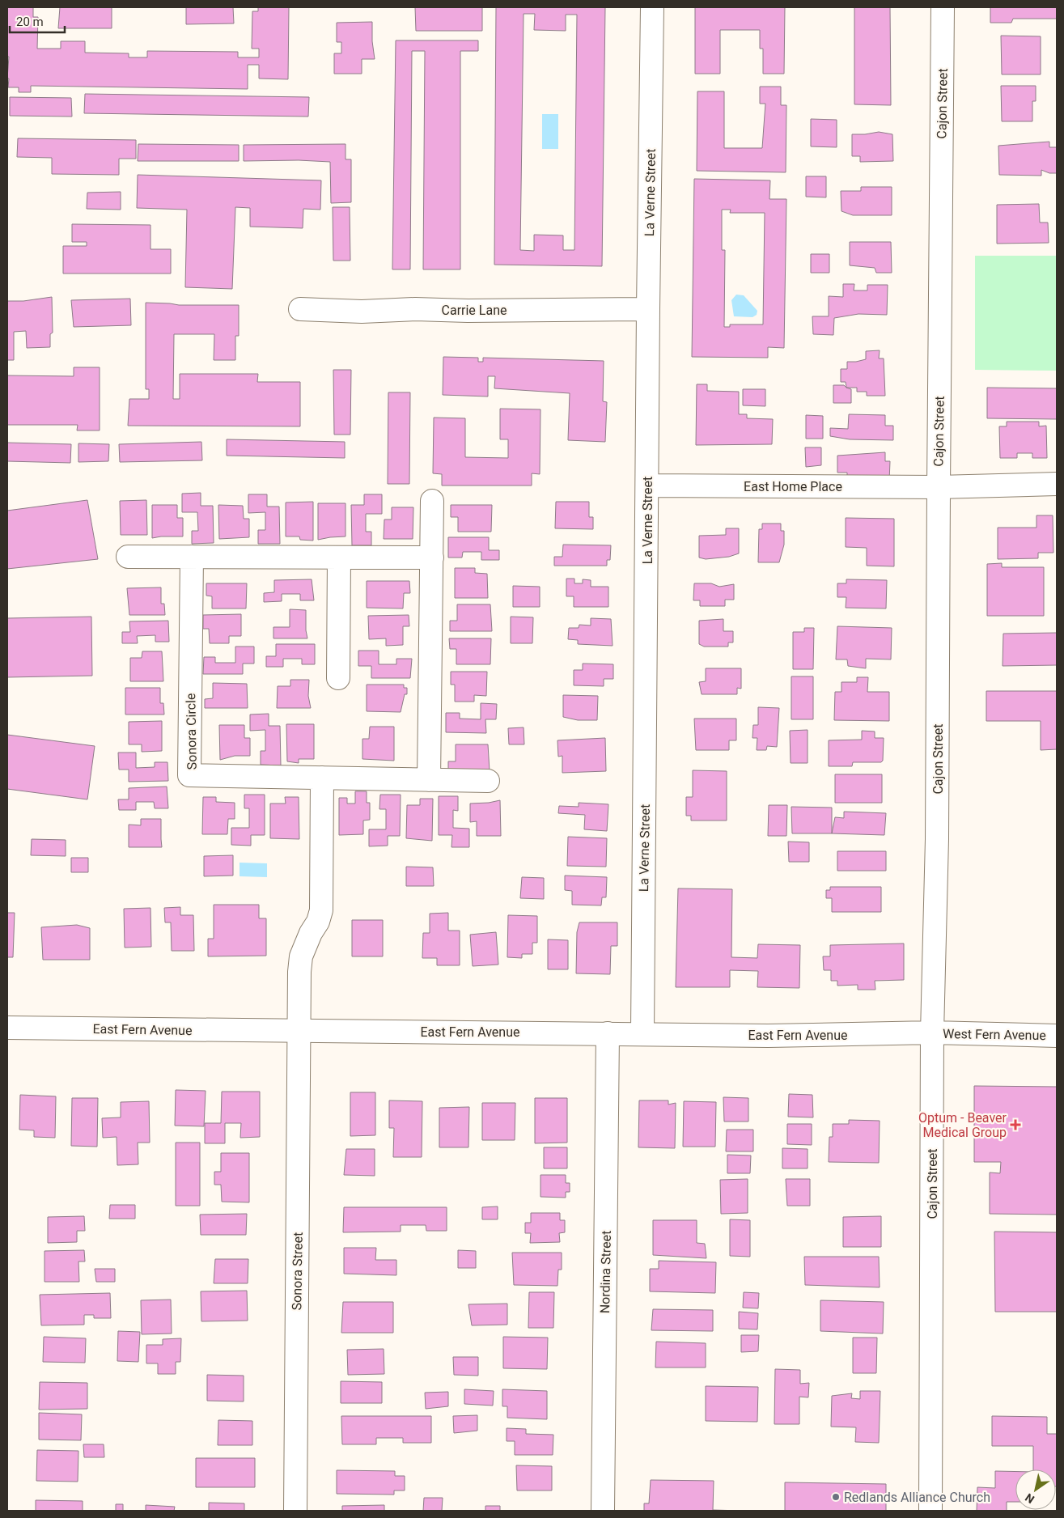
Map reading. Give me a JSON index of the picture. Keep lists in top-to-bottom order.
{
  "streets": {
    "street": [
      "Cajon Street",
      "La Verne Street",
      "Carrie Lane",
      "East Home Place",
      "Sonora Circle",
      "East Fern Avenue",
      "West Fern Avenue",
      "Sonora Street",
      "Nordina Street"
    ]
  },
  "crossings": [
    ["Cajon Street", "East Home Place"],
    ["Cajon Street", "East Fern Avenue"],
    ["Cajon Street", "West Fern Avenue"],
    ["La Verne Street", "Carrie Lane"],
    ["La Verne Street", "East Home Place"],
    ["La Verne Street", "East Fern Avenue"],
    ["East Fern Avenue", "West Fern Avenue"],
    ["East Fern Avenue", "Sonora Street"],
    ["East Fern Avenue", "Nordina Street"]
  ],
  "places": {
    "health": ["Optum - Beaver Medical Group"],
    "other": ["Redlands Alliance Church"]
  },
  "scale_bar": "20 m",
  "north": "bottom left"
}
